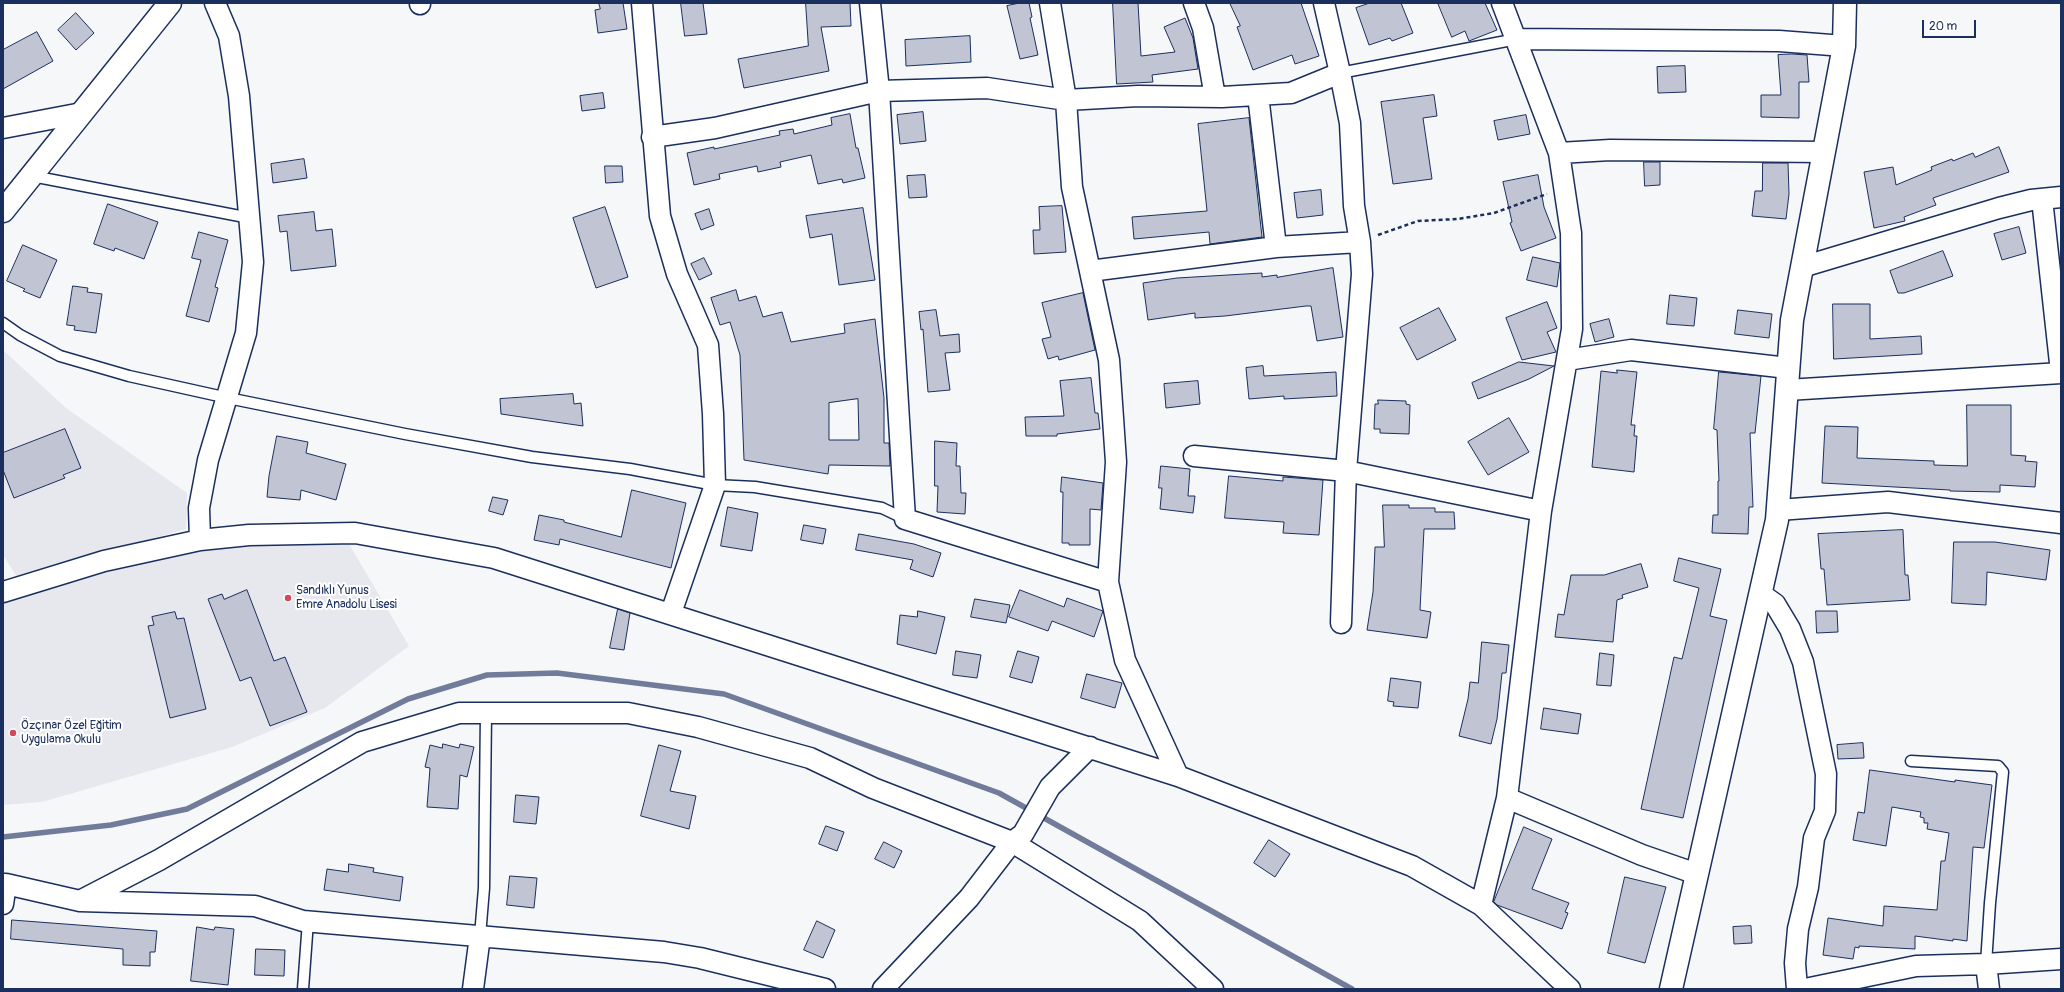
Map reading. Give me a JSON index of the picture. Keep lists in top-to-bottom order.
{
  "places": ["Sandıklı Yunus Emre Anadolu Lisesi", "Özçınar Özel Eğitim Uygulama Okulu"],
  "scale_bar": "20 m"
}
